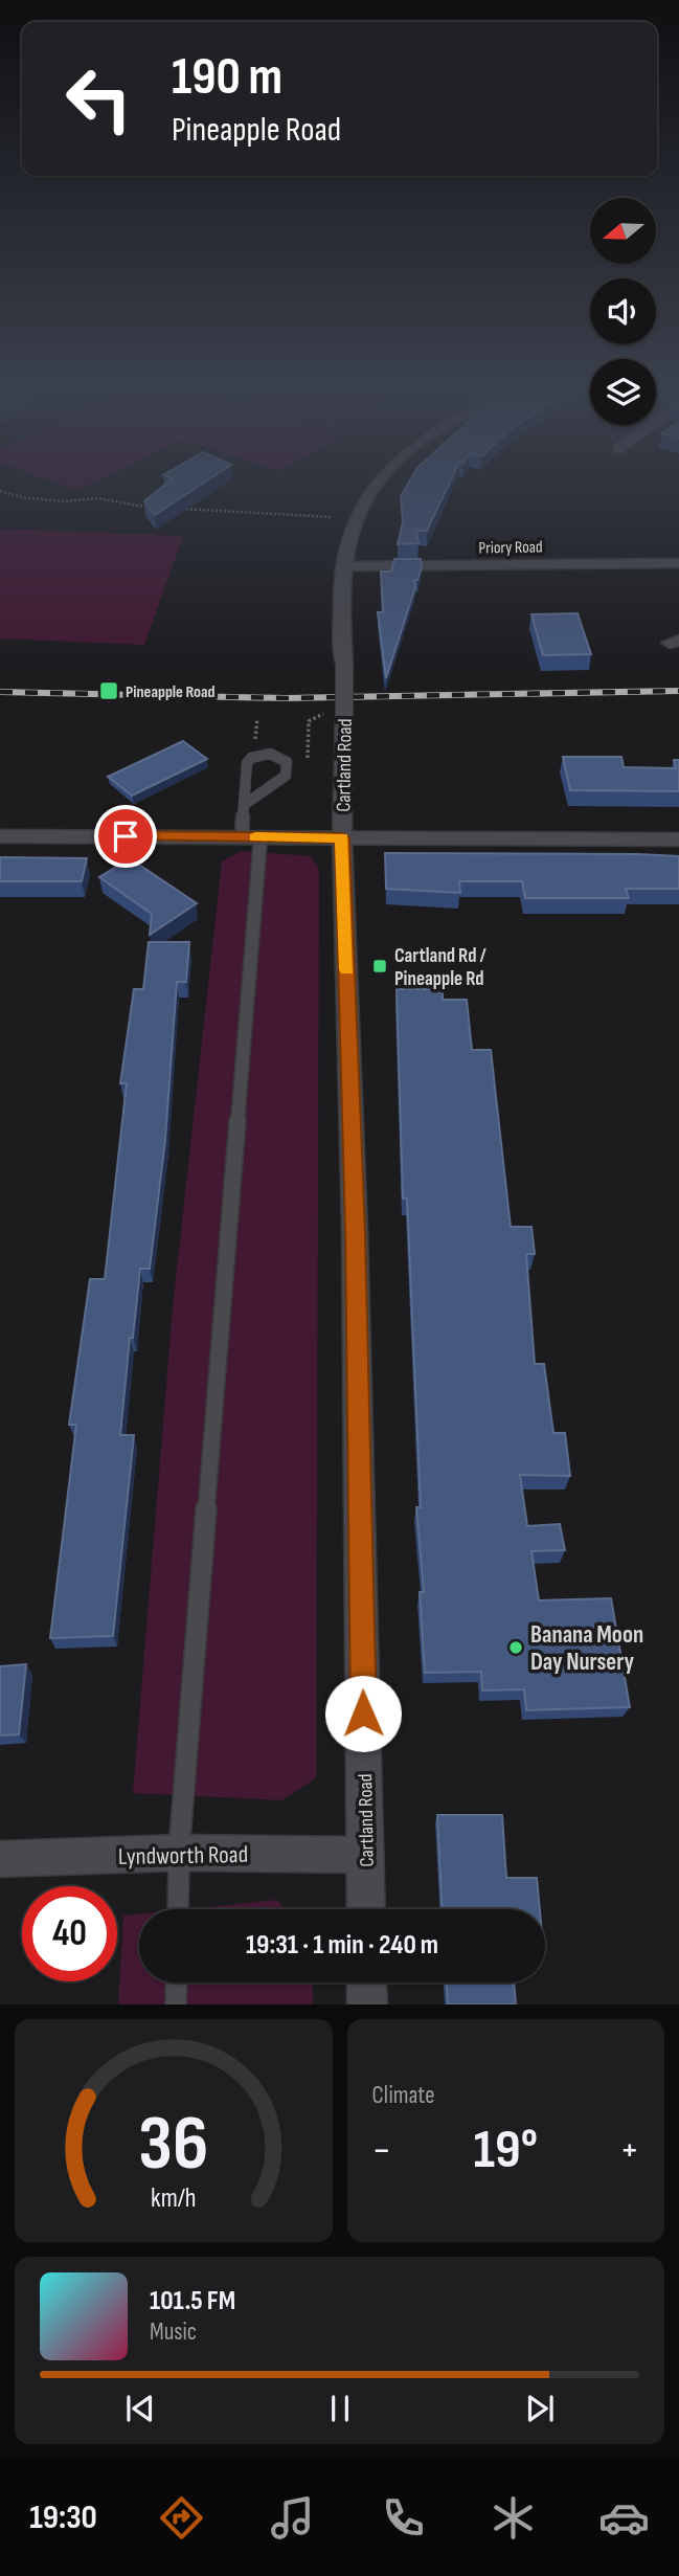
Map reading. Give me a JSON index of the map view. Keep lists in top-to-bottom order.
{
  "streets": {
    "street": ["Priory Road", "Cartland Road", "Lyndworth Road"]
  },
  "crossings": [
    ["Priory Road", "Cartland Road"],
    ["Cartland Road", "Lyndworth Road"]
  ],
  "places": {
    "transit": ["Pineapple Road", "Cartland Rd / Pineapple Rd"],
    "other": ["Banana Moon Day Nursery"]
  },
  "north": "left",
  "page": {
    "turn": ["190 m", "Pineapple Road"],
    "limit": "40",
    "trip": "19:31 · 1 min · 240 m",
    "tile": "Climate",
    "heat": ["−", "19°", "+"],
    "song": ["101.5 FM", "Music"],
    "tabs": "19:30",
    "gauge": ["36", "km/h"]
  }
}
